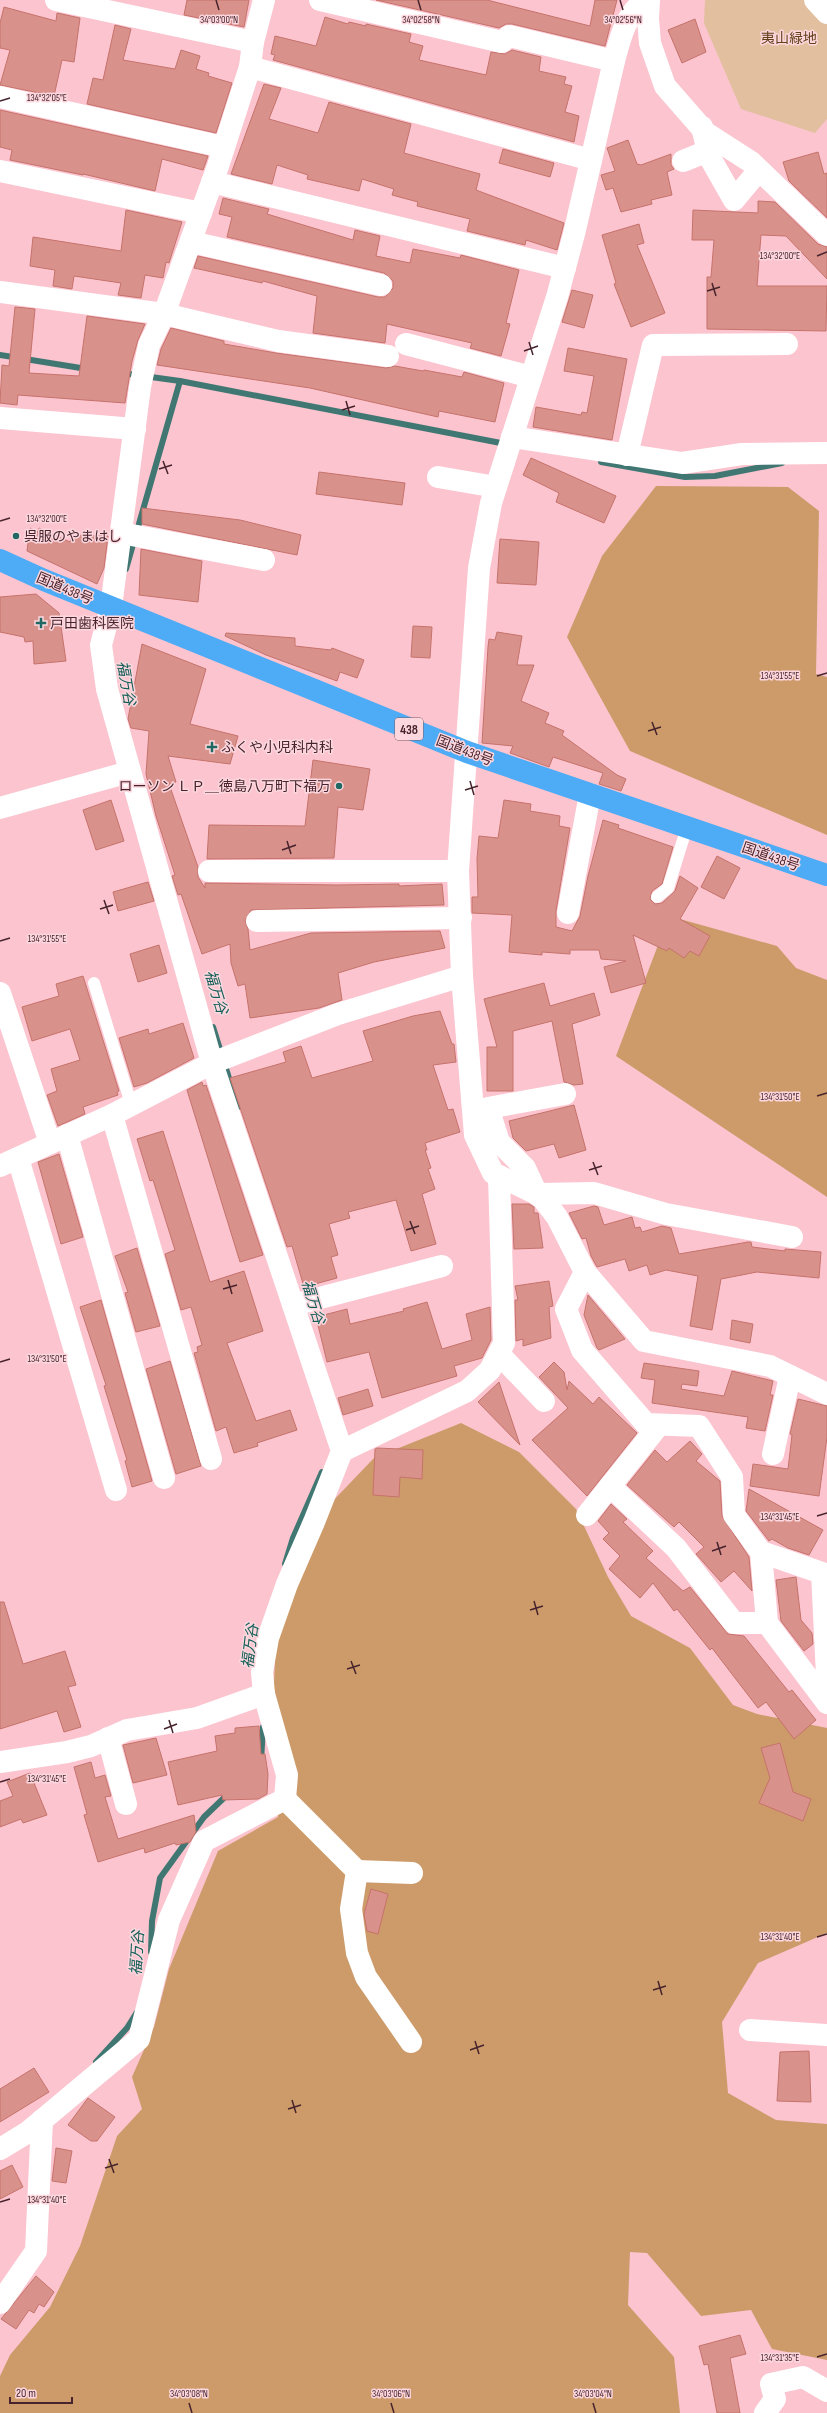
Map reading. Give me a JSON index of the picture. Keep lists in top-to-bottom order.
{
  "streets": {
    "highway": ["国道438号", "438"]
  },
  "water": ["福万谷"],
  "parks": ["夷山緑地"],
  "places": {
    "other": ["呉服のやまはし", "ローソン ＬＰ＿徳島八万町下福万"],
    "health": ["戸田歯科医院", "ふくや小児科内科"]
  },
  "scale_bar": "20 m",
  "coordinates": [
    "34°03'00\"N",
    "34°02'58\"N",
    "34°02'56\"N",
    "134°32'05\"E",
    "134°32'00\"E",
    "134°31'55\"E",
    "134°31'50\"E",
    "134°31'45\"E",
    "134°31'40\"E",
    "134°31'35\"E",
    "34°03'08\"N",
    "34°03'06\"N",
    "34°03'04\"N"
  ]
}
